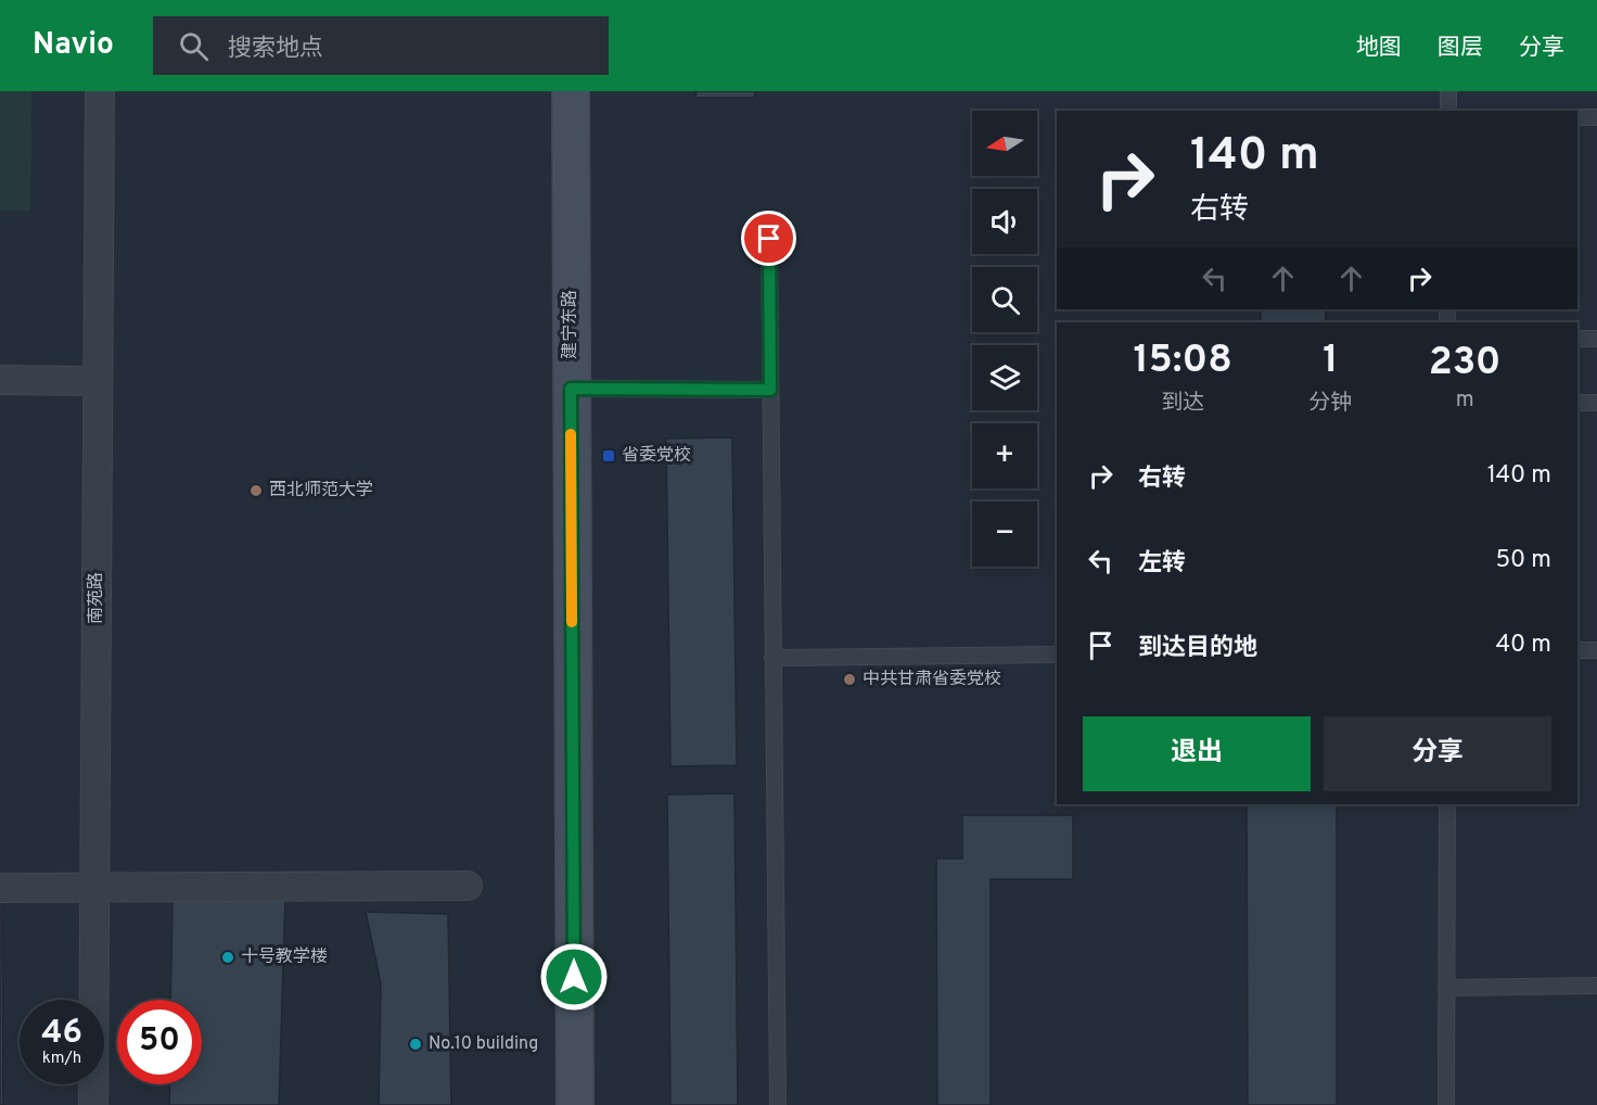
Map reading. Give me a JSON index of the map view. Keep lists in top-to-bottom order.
{
  "streets": {
    "main road": ["建宁东路"],
    "street": ["南苑路"]
  },
  "places": {
    "transit": ["省委党校"],
    "other": [
      "西北师范大学",
      "中共甘肃省委党校",
      "十号教学楼",
      "No.10 building"
    ]
  },
  "north": "left",
  "page": {
    "header": "Navio",
    "search": "搜索地点",
    "nav": ["地图", "图层", "分享"],
    "map_buttons": ["+", "−"],
    "turn": ["140 m", "右转"],
    "eta": [
      "15:08",
      "到达",
      "1",
      "分钟",
      "230",
      "m"
    ],
    "list": [
      {
        "name": "右转",
        "value": "140 m"
      },
      {
        "name": "左转",
        "value": "50 m"
      },
      {
        "name": "到达目的地",
        "value": "40 m"
      }
    ],
    "buttons": ["退出", "分享"],
    "speed": "46 km/h",
    "limit": "50"
  }
}
